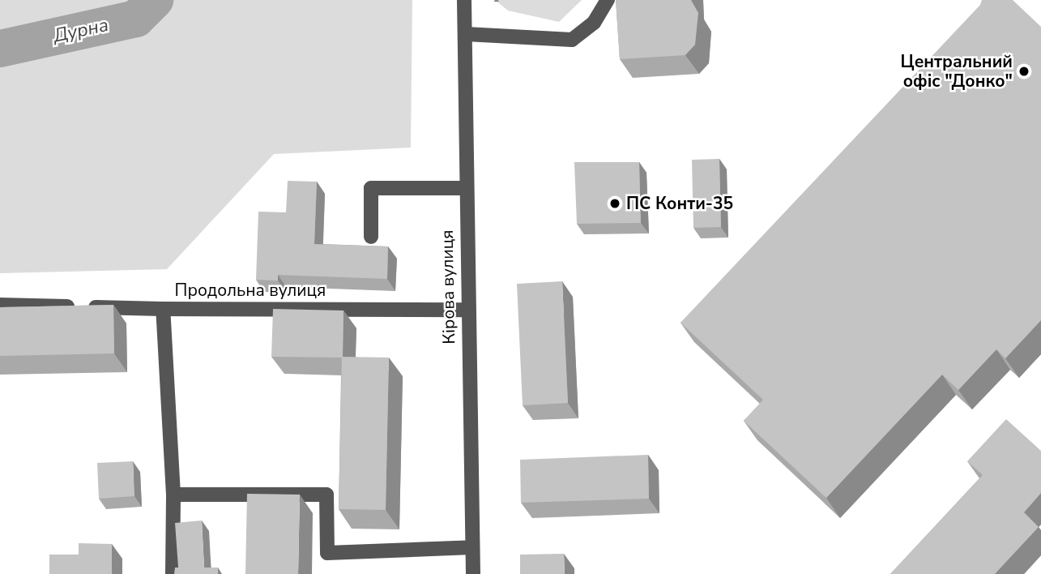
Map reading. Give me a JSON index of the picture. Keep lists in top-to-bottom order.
{
  "streets": {
    "street": ["Кірова вулиця", "Продольна вулиця"]
  },
  "crossings": [
    ["Кірова вулиця", "Продольна вулиця"]
  ],
  "water": ["Дурна"],
  "places": ["Центральний офіс \"Донко\"", "ПС Конти-35"]
}
